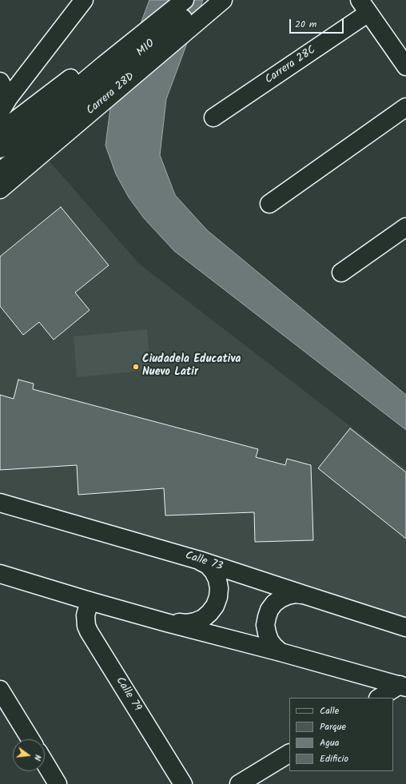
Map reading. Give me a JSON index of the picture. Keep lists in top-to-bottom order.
{
  "streets": {
    "street": [
      "MIO",
      "Carrera 28C",
      "Carrera 28D",
      "Calle 73",
      "Calle 79"
    ]
  },
  "places": ["Ciudadela Educativa Nuevo Latir"],
  "legend": [
    "Calle",
    "Parque",
    "Agua",
    "Edificio"
  ],
  "scale_bar": "20 m",
  "north": "right"
}
